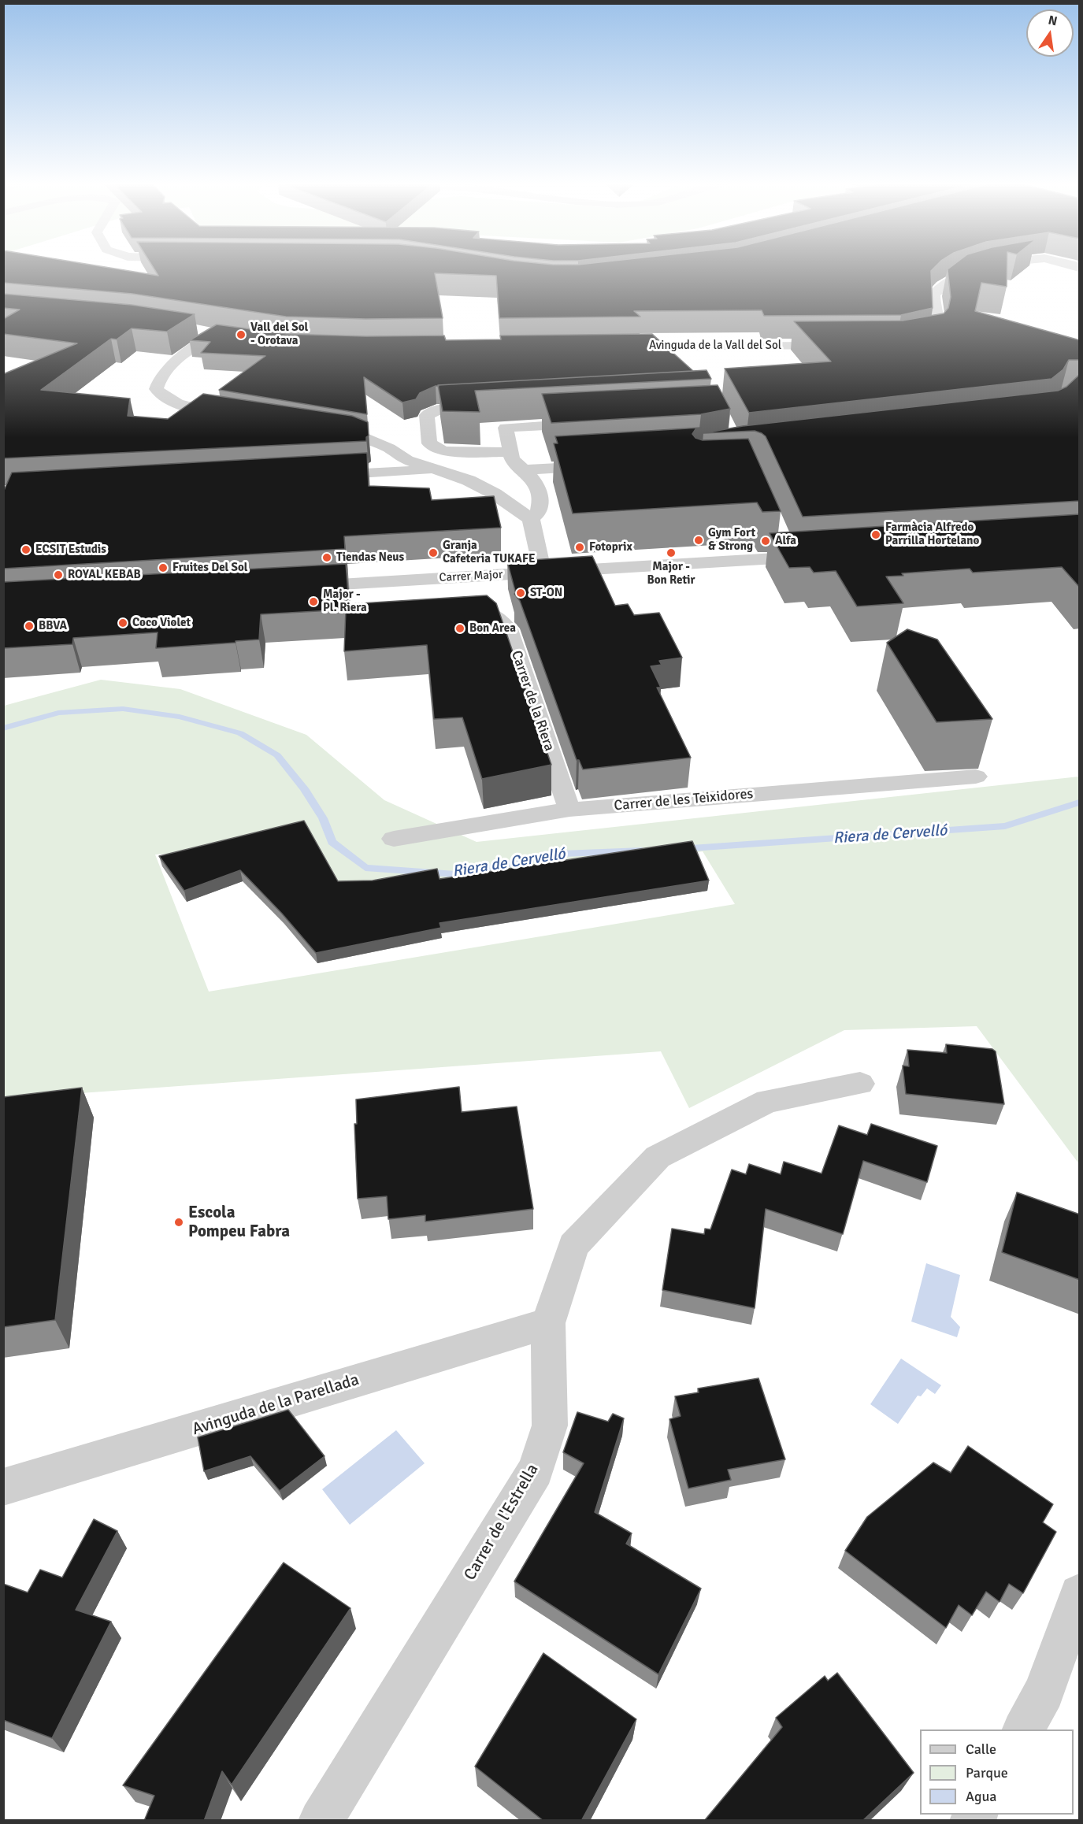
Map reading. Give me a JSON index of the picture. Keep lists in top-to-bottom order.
{
  "streets": {
    "street": [
      "Avinguda de la Vall del Sol",
      "Carrer Major",
      "Carrer de la Riera",
      "Carrer de les Teixidores",
      "Avinguda de la Parellada",
      "Carrer de l'Estrella"
    ]
  },
  "crossings": [
    ["Carrer Major", "Carrer de la Riera"],
    ["Carrer de la Riera", "Carrer de les Teixidores"],
    ["Avinguda de la Parellada", "Carrer de l'Estrella"]
  ],
  "water": ["Riera de Cervelló"],
  "places": [
    "Vall del Sol - Orotava",
    "Farmàcia Alfredo Parrilla Hortelano",
    "Gym Fort & Strong",
    "Alfa",
    "Fotoprix",
    "ECSIT Estudis",
    "Granja Cafeteria TUKAFE",
    "Major - Bon Retir",
    "Tiendas Neus",
    "Fruites Del Sol",
    "ROYAL KEBAB",
    "ST-ON",
    "Major - Pl. Riera",
    "Coco Violet",
    "BBVA",
    "Bon Area",
    "Escola Pompeu Fabra"
  ],
  "legend": ["Calle", "Parque", "Agua"],
  "north": "top"
}
